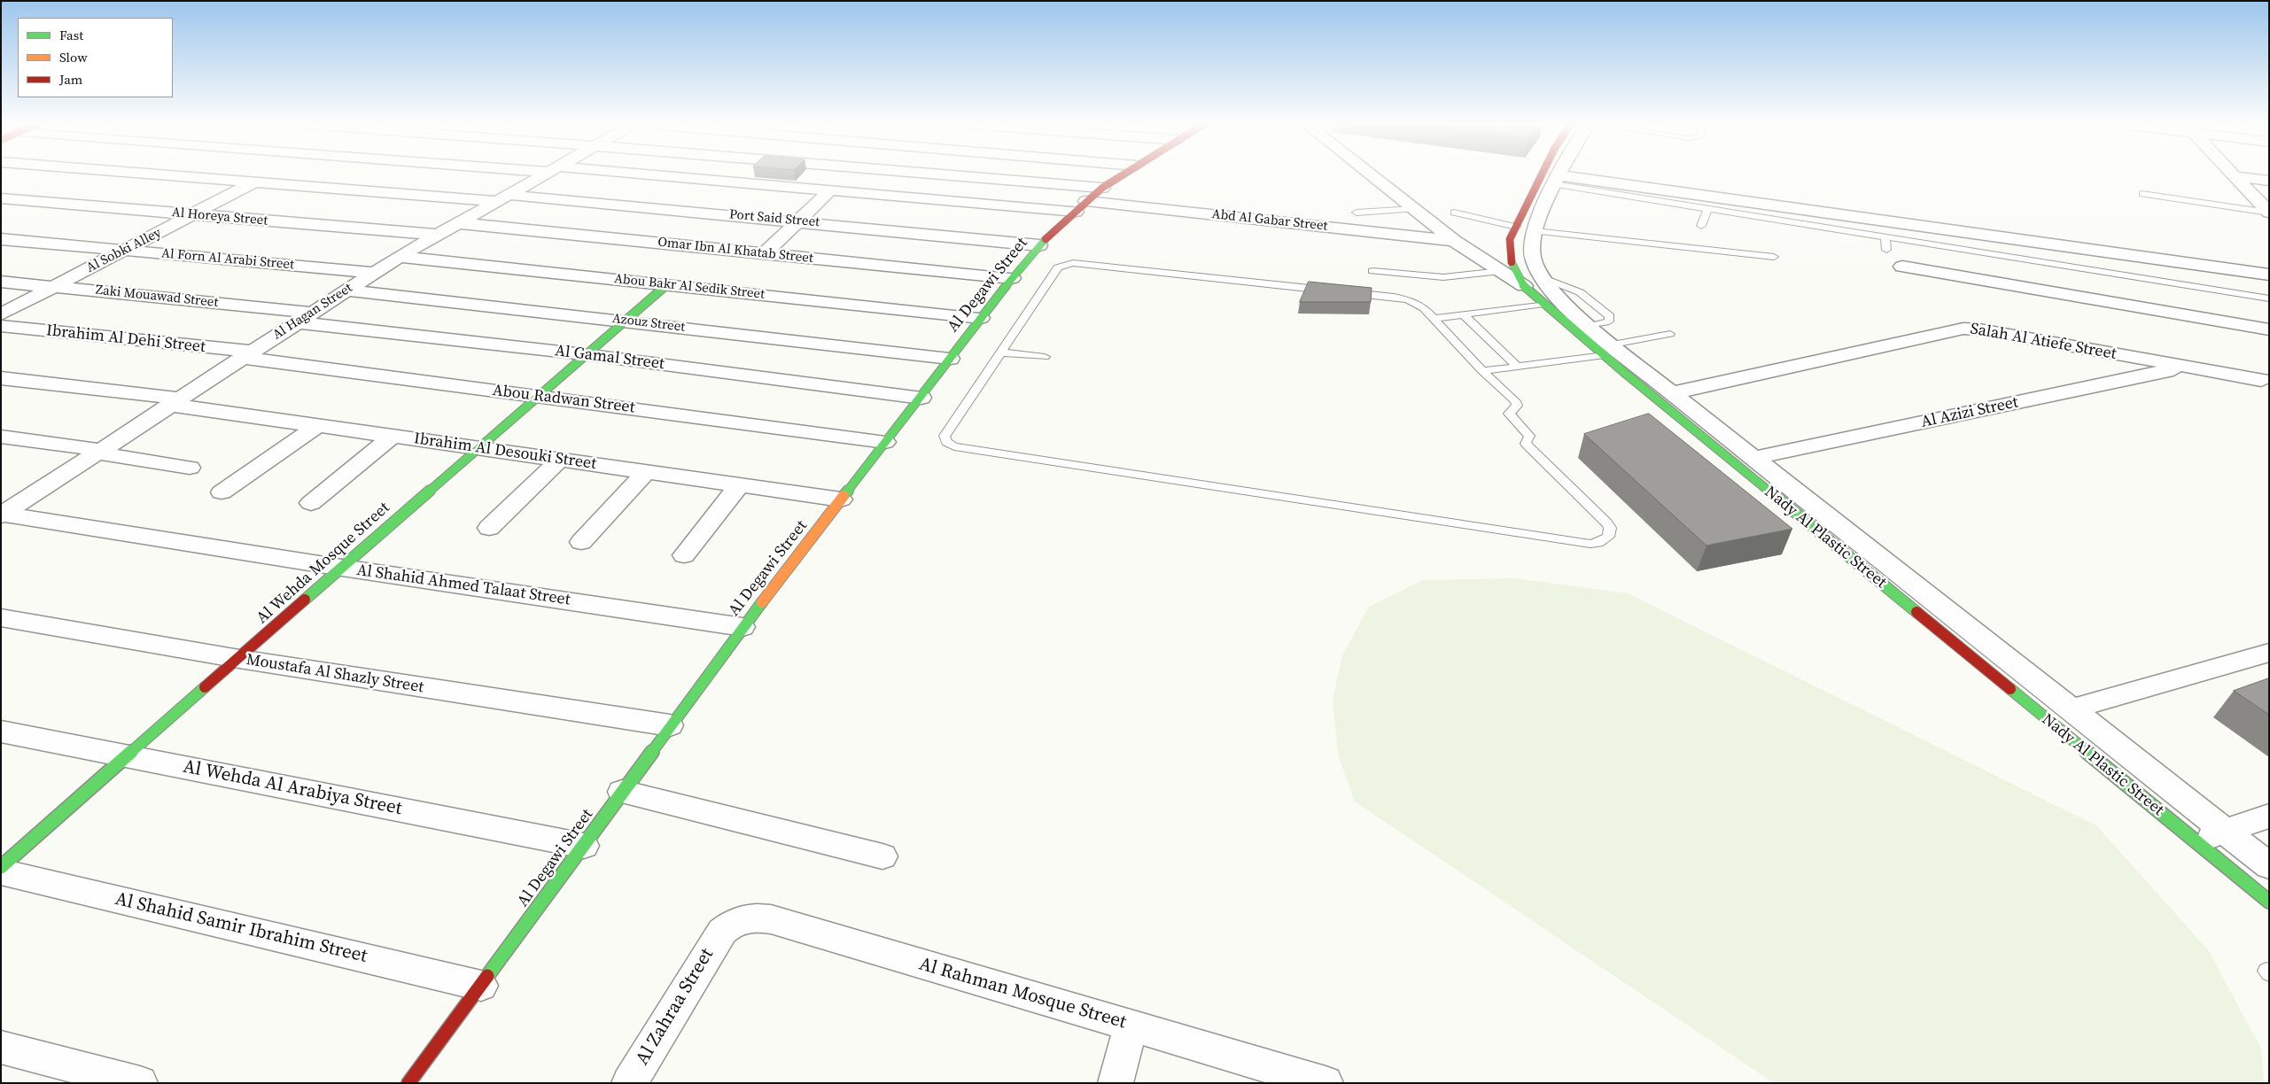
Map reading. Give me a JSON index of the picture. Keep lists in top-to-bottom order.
{
  "streets": {
    "street": [
      "Al Horeya Street",
      "Port Said Street",
      "Abd Al Gabar Street",
      "Al Sobki Alley",
      "Omar Ibn Al Khatab Street",
      "Al Forn Al Arabi Street",
      "Al Degawi Street",
      "Abou Bakr Al Sedik Street",
      "Zaki Mouawad Street",
      "Al Hagan Street",
      "Azouz Street",
      "Ibrahim Al Dehi Street",
      "Salah Al Atiefe Street",
      "Al Gamal Street",
      "Abou Radwan Street",
      "Al Azizi Street",
      "Ibrahim Al Desouki Street",
      "Nady Al Plastic Street",
      "Al Wehda Mosque Street",
      "Al Shahid Ahmed Talaat Street",
      "Moustafa Al Shazly Street",
      "Al Wehda Al Arabiya Street",
      "Al Shahid Samir Ibrahim Street",
      "Al Rahman Mosque Street",
      "Al Zahraa Street"
    ]
  },
  "crossings": [
    ["Al Horeya Street", "Al Sobki Alley"],
    ["Al Horeya Street", "Al Hagan Street"],
    ["Port Said Street", "Al Sobki Alley"],
    ["Port Said Street", "Al Degawi Street"],
    ["Port Said Street", "Al Hagan Street"],
    ["Abd Al Gabar Street", "Al Degawi Street"],
    ["Al Sobki Alley", "Al Forn Al Arabi Street"],
    ["Al Sobki Alley", "Zaki Mouawad Street"],
    ["Omar Ibn Al Khatab Street", "Al Degawi Street"],
    ["Omar Ibn Al Khatab Street", "Al Hagan Street"],
    ["Al Forn Al Arabi Street", "Al Hagan Street"],
    ["Al Degawi Street", "Abou Bakr Al Sedik Street"],
    ["Al Degawi Street", "Azouz Street"],
    ["Al Degawi Street", "Al Gamal Street"],
    ["Al Degawi Street", "Abou Radwan Street"],
    ["Al Degawi Street", "Ibrahim Al Desouki Street"],
    ["Al Degawi Street", "Al Shahid Ahmed Talaat Street"],
    ["Al Degawi Street", "Moustafa Al Shazly Street"],
    ["Al Degawi Street", "Al Wehda Al Arabiya Street"],
    ["Al Degawi Street", "Al Shahid Samir Ibrahim Street"],
    ["Abou Bakr Al Sedik Street", "Al Hagan Street"],
    ["Abou Bakr Al Sedik Street", "Al Wehda Mosque Street"],
    ["Zaki Mouawad Street", "Al Hagan Street"],
    ["Zaki Mouawad Street", "Al Gamal Street"],
    ["Al Hagan Street", "Azouz Street"],
    ["Al Hagan Street", "Ibrahim Al Dehi Street"],
    ["Al Hagan Street", "Al Gamal Street"],
    ["Al Hagan Street", "Abou Radwan Street"],
    ["Al Hagan Street", "Ibrahim Al Desouki Street"],
    ["Al Hagan Street", "Al Shahid Ahmed Talaat Street"],
    ["Azouz Street", "Al Wehda Mosque Street"],
    ["Ibrahim Al Dehi Street", "Abou Radwan Street"],
    ["Salah Al Atiefe Street", "Al Azizi Street"],
    ["Salah Al Atiefe Street", "Nady Al Plastic Street"],
    ["Al Gamal Street", "Al Wehda Mosque Street"],
    ["Abou Radwan Street", "Al Wehda Mosque Street"],
    ["Al Azizi Street", "Nady Al Plastic Street"],
    ["Ibrahim Al Desouki Street", "Al Wehda Mosque Street"],
    ["Al Wehda Mosque Street", "Al Shahid Ahmed Talaat Street"],
    ["Al Wehda Mosque Street", "Moustafa Al Shazly Street"],
    ["Al Wehda Mosque Street", "Al Wehda Al Arabiya Street"],
    ["Al Rahman Mosque Street", "Al Zahraa Street"]
  ],
  "legend": ["Fast", "Slow", "Jam"]
}
